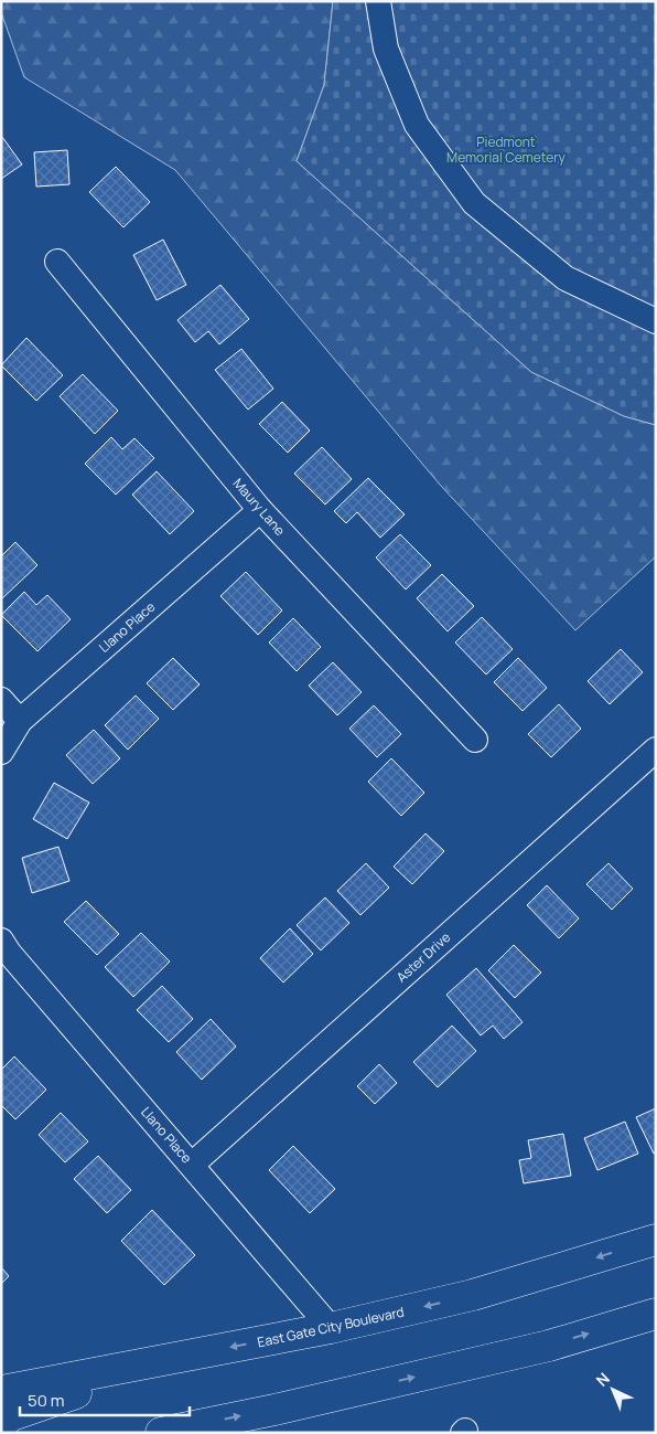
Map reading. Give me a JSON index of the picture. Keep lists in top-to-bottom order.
{
  "streets": {
    "main road": ["East Gate City Boulevard"],
    "street": ["Maury Lane", "Llano Place", "Aster Drive"]
  },
  "crossings": [
    ["Maury Lane", "Llano Place"],
    ["Llano Place", "Aster Drive"],
    ["Llano Place", "East Gate City Boulevard"]
  ],
  "parks": ["Piedmont Memorial Cemetery"],
  "scale_bar": "50 m",
  "north": "top left"
}
